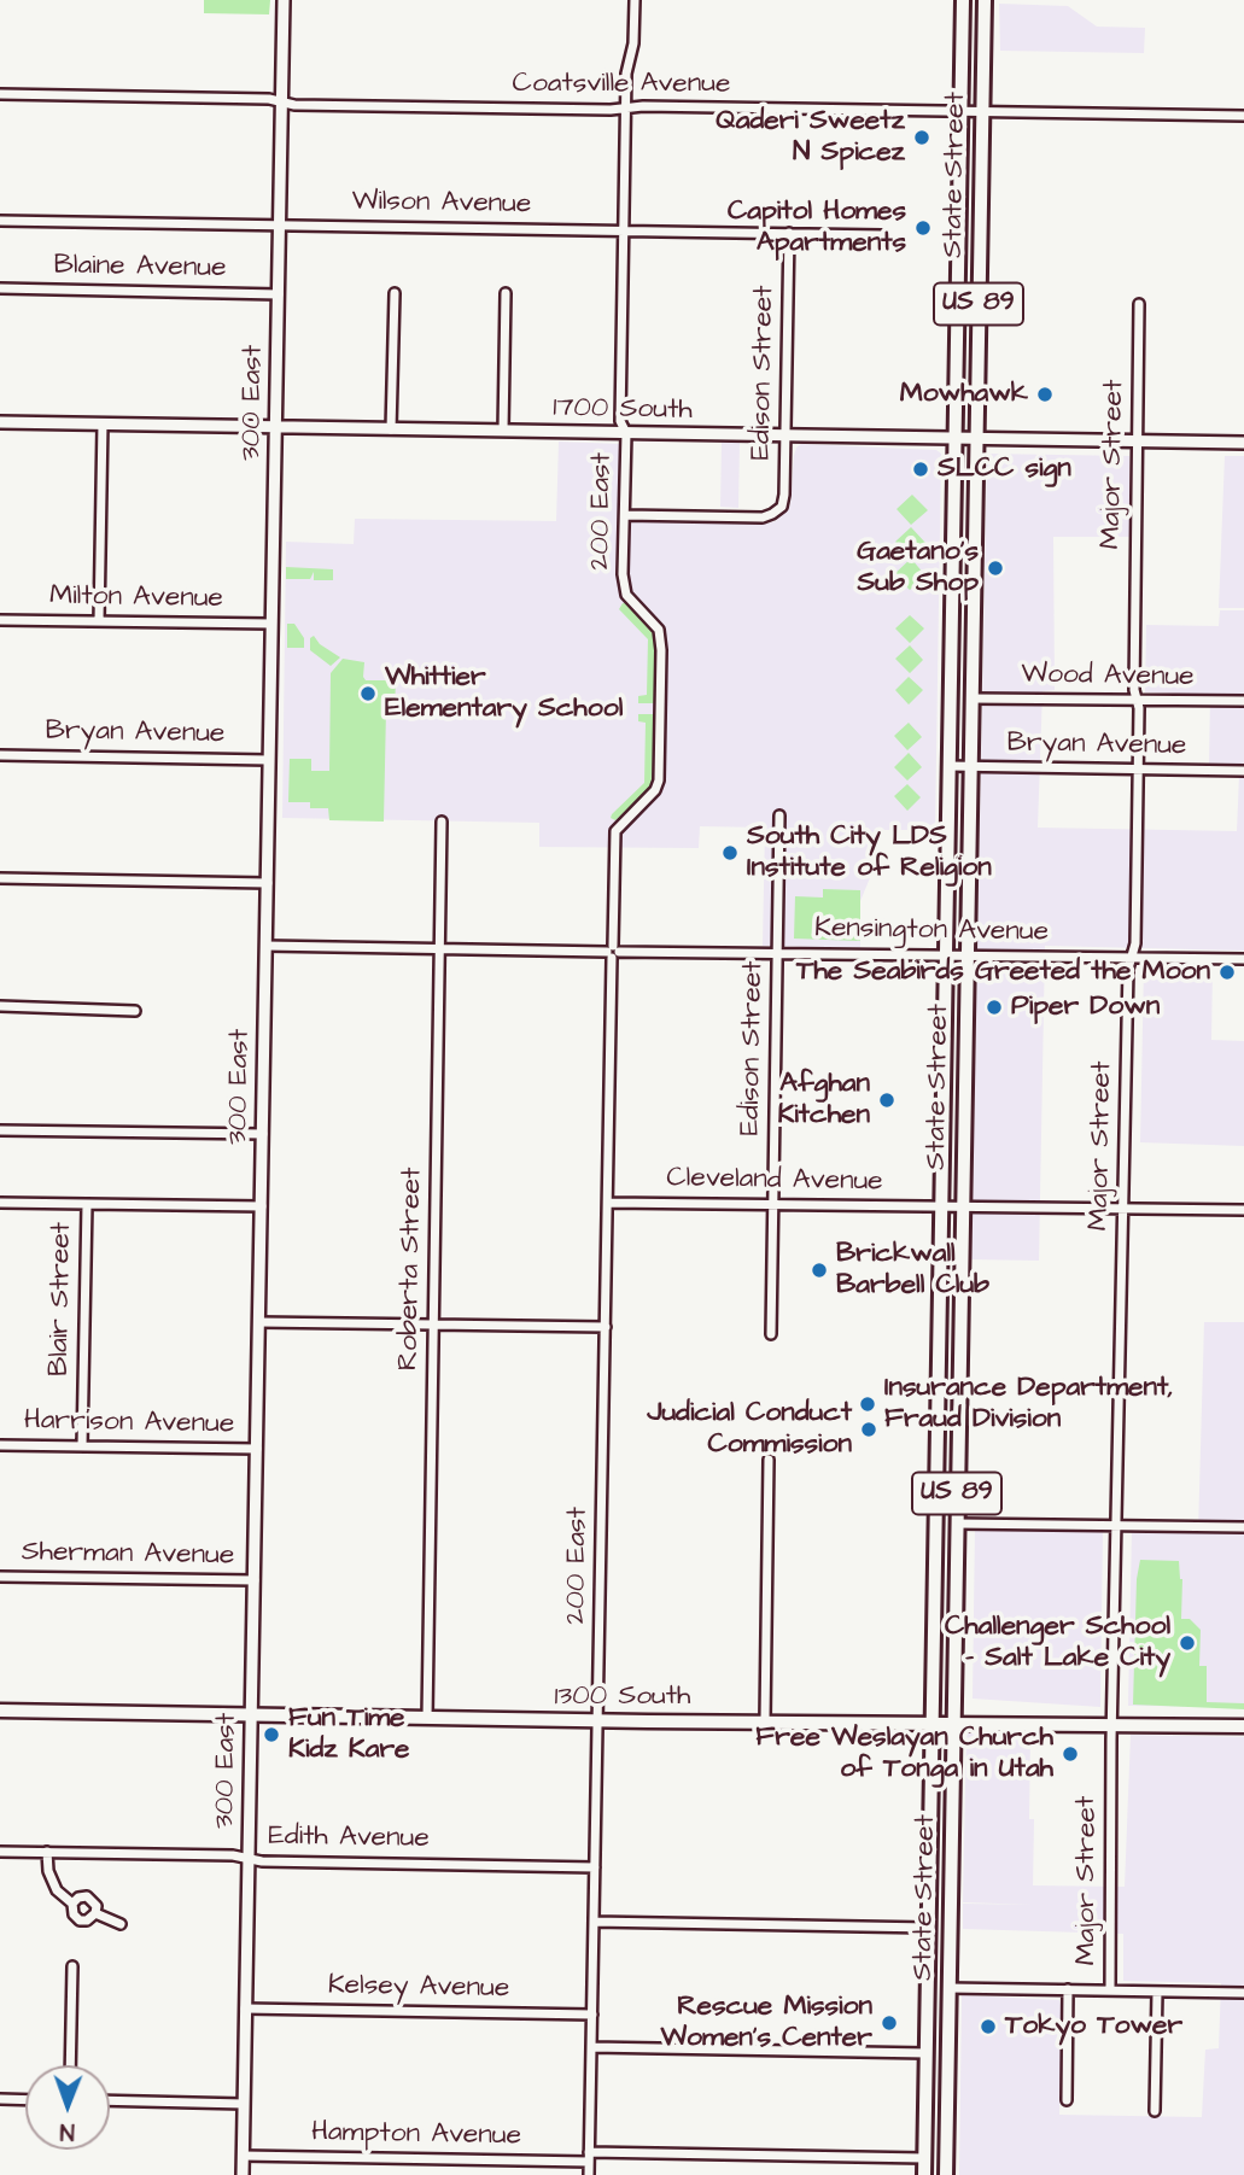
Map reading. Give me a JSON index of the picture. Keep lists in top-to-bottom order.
{
  "streets": {
    "main road": ["State Street", "US 89", "1300 South"],
    "street": [
      "Coatsville Avenue",
      "Wilson Avenue",
      "Blaine Avenue",
      "Edison Street",
      "300 East",
      "1700 South",
      "Major Street",
      "200 East",
      "Milton Avenue",
      "Wood Avenue",
      "Bryan Avenue",
      "Kensington Avenue",
      "Cleveland Avenue",
      "Roberta Street",
      "Blair Street",
      "Harrison Avenue",
      "Sherman Avenue",
      "Edith Avenue",
      "Kelsey Avenue",
      "Hampton Avenue"
    ]
  },
  "crossings": [
    ["Coatsville Avenue", "State Street"],
    ["Coatsville Avenue", "300 East"],
    ["Coatsville Avenue", "200 East"],
    ["State Street", "1700 South"],
    ["State Street", "Wood Avenue"],
    ["State Street", "Bryan Avenue"],
    ["State Street", "Kensington Avenue"],
    ["State Street", "Cleveland Avenue"],
    ["State Street", "1300 South"],
    ["State Street", "Hampton Avenue"],
    ["Wilson Avenue", "Edison Street"],
    ["Wilson Avenue", "300 East"],
    ["Wilson Avenue", "200 East"],
    ["Blaine Avenue", "300 East"],
    ["Edison Street", "1700 South"],
    ["Edison Street", "200 East"],
    ["Edison Street", "Kensington Avenue"],
    ["Edison Street", "Cleveland Avenue"],
    ["300 East", "1700 South"],
    ["300 East", "Milton Avenue"],
    ["300 East", "Bryan Avenue"],
    ["300 East", "Kensington Avenue"],
    ["300 East", "Harrison Avenue"],
    ["300 East", "Sherman Avenue"],
    ["300 East", "1300 South"],
    ["300 East", "Edith Avenue"],
    ["300 East", "Kelsey Avenue"],
    ["300 East", "Hampton Avenue"],
    ["1700 South", "Major Street"],
    ["1700 South", "200 East"],
    ["Major Street", "Wood Avenue"],
    ["Major Street", "Bryan Avenue"],
    ["Major Street", "Kensington Avenue"],
    ["Major Street", "Cleveland Avenue"],
    ["Major Street", "1300 South"],
    ["200 East", "Kensington Avenue"],
    ["200 East", "Cleveland Avenue"],
    ["200 East", "1300 South"],
    ["200 East", "Edith Avenue"],
    ["200 East", "Kelsey Avenue"],
    ["200 East", "Hampton Avenue"],
    ["Kensington Avenue", "Roberta Street"],
    ["Roberta Street", "1300 South"],
    ["Blair Street", "Harrison Avenue"]
  ],
  "places": [
    "Qaderi Sweetz N Spicez",
    "Capitol Homes Apartments",
    "Mowhawk",
    "SLCC sign",
    "Gaetano's Sub Shop",
    "Whittier Elementary School",
    "South City LDS Institute of Religion",
    "The Seabirds Greeted the Moon",
    "Piper Down",
    "Afghan Kitchen",
    "Brickwall Barbell Club",
    "Insurance Department, Fraud Division",
    "Judicial Conduct Commission",
    "Challenger School - Salt Lake City",
    "Fun Time Kidz Kare",
    "Free Weslayan Church of Tonga in Utah",
    "Rescue Mission Women's Center",
    "Tokyo Tower"
  ],
  "north": "bottom"
}
